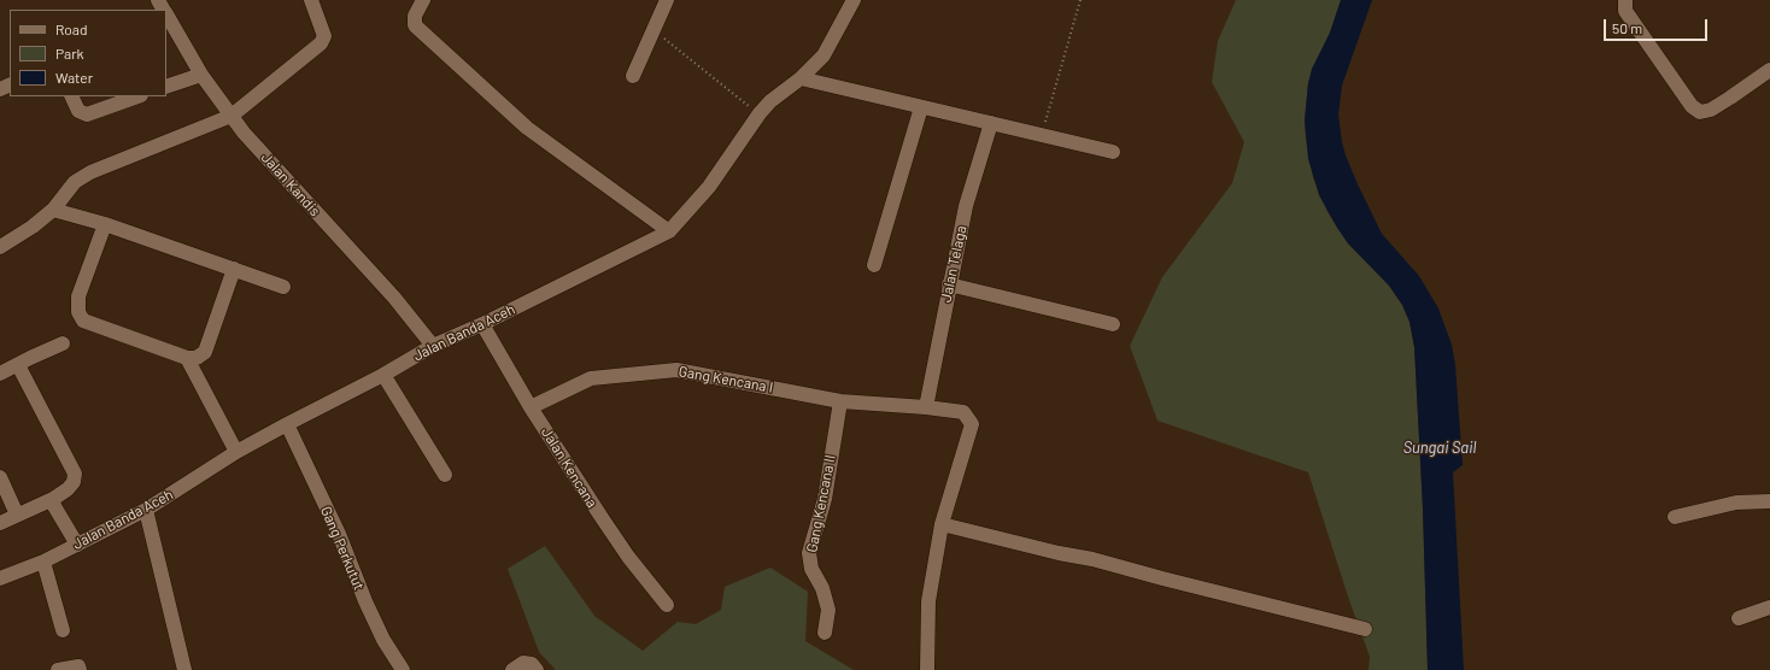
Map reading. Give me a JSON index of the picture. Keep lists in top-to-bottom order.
{
  "streets": {
    "street": [
      "Jalan Kandis",
      "Jalan Telaga",
      "Jalan Banda Aceh",
      "Gang Kencana I",
      "Jalan Kencana",
      "Gang Kencana II",
      "Gang Perkutut"
    ]
  },
  "crossings": [
    ["Jalan Kandis", "Jalan Banda Aceh"],
    ["Jalan Telaga", "Gang Kencana I"],
    ["Jalan Banda Aceh", "Jalan Kencana"],
    ["Jalan Banda Aceh", "Gang Perkutut"],
    ["Gang Kencana I", "Jalan Kencana"],
    ["Gang Kencana I", "Gang Kencana II"]
  ],
  "water": ["Sungai Sail"],
  "legend": ["Road", "Park", "Water"],
  "scale_bar": "50 m"
}
